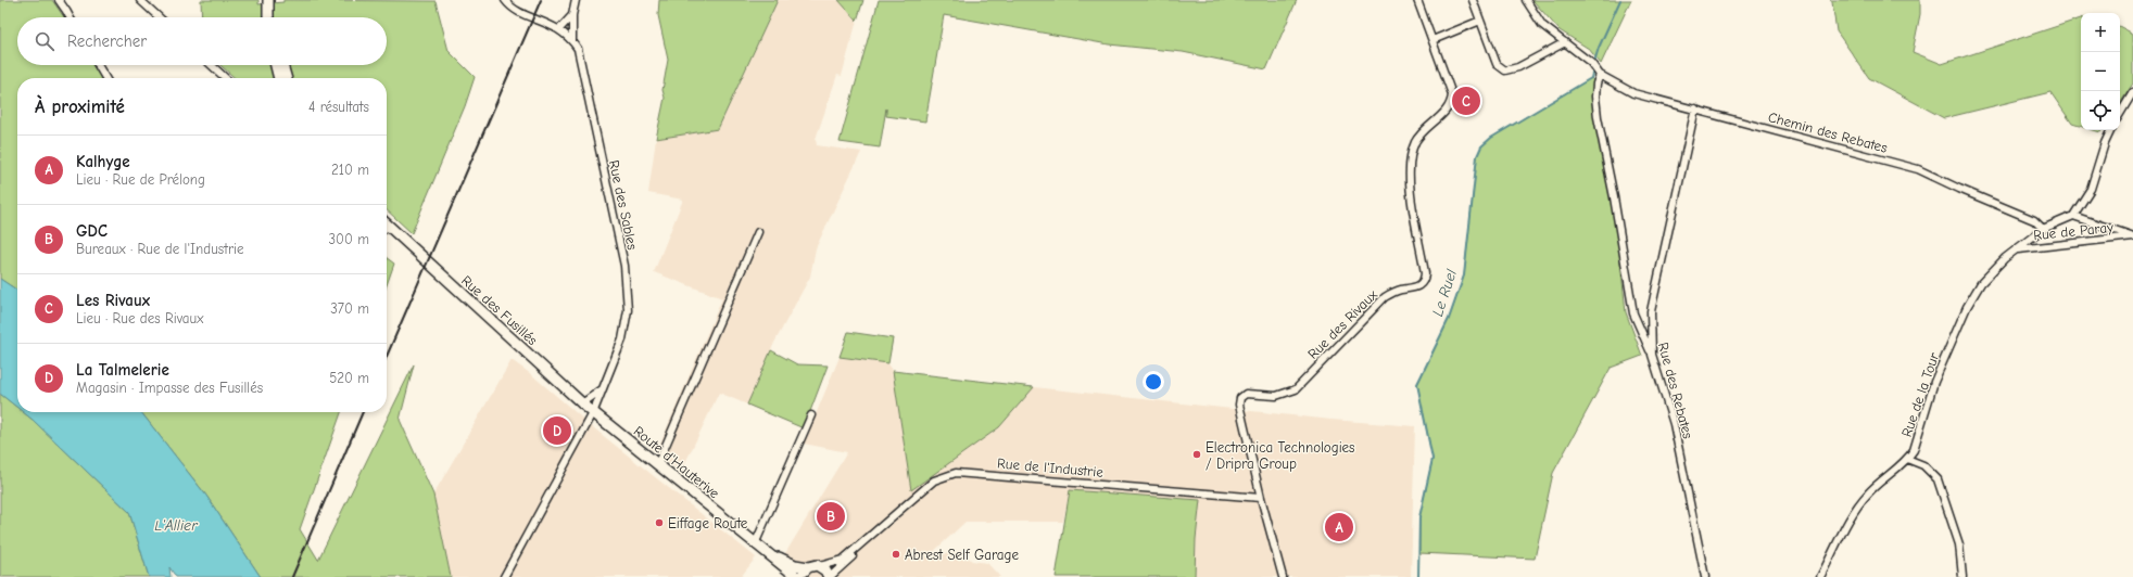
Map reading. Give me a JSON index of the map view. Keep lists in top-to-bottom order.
{
  "streets": {
    "main road": ["Rue des Fusillés", "Route d'Hauterive"],
    "street": [
      "Chemin des Rebates",
      "Rue des Sables",
      "Rue de Paray",
      "Rue des Rivaux",
      "Rue des Rebates",
      "Rue de la Tour",
      "Rue de l'Industrie"
    ]
  },
  "crossings": [
    ["Chemin des Rebates", "Rue des Rebates"],
    ["Chemin des Rebates", "Rue de la Tour"],
    ["Rue des Sables", "Rue des Fusillés"],
    ["Rue des Sables", "Route d'Hauterive"],
    ["Rue de Paray", "Rue de la Tour"],
    ["Rue des Fusillés", "Route d'Hauterive"],
    ["Rue des Rivaux", "Rue de l'Industrie"]
  ],
  "water": ["Le Ruel", "L'Allier"],
  "places": ["Electronica Technologies / Dripra Group", "Eiffage Route", "Abrest Self Garage"],
  "page": {
    "map_buttons": ["+", "−"],
    "search": "Rechercher",
    "heading": ["À proximité", "4 résultats"],
    "pins": [
      "C",
      "D",
      "B",
      "A"
    ],
    "list": [
      {
        "mark": "A",
        "name": "Kalhyge",
        "note": "Lieu · Rue de Prélong",
        "value": "210 m"
      },
      {
        "mark": "B",
        "name": "GDC",
        "note": "Bureaux · Rue de l'Industrie",
        "value": "300 m"
      },
      {
        "mark": "C",
        "name": "Les Rivaux",
        "note": "Lieu · Rue des Rivaux",
        "value": "370 m"
      },
      {
        "mark": "D",
        "name": "La Talmelerie",
        "note": "Magasin · Impasse des Fusillés",
        "value": "520 m"
      }
    ]
  }
}
